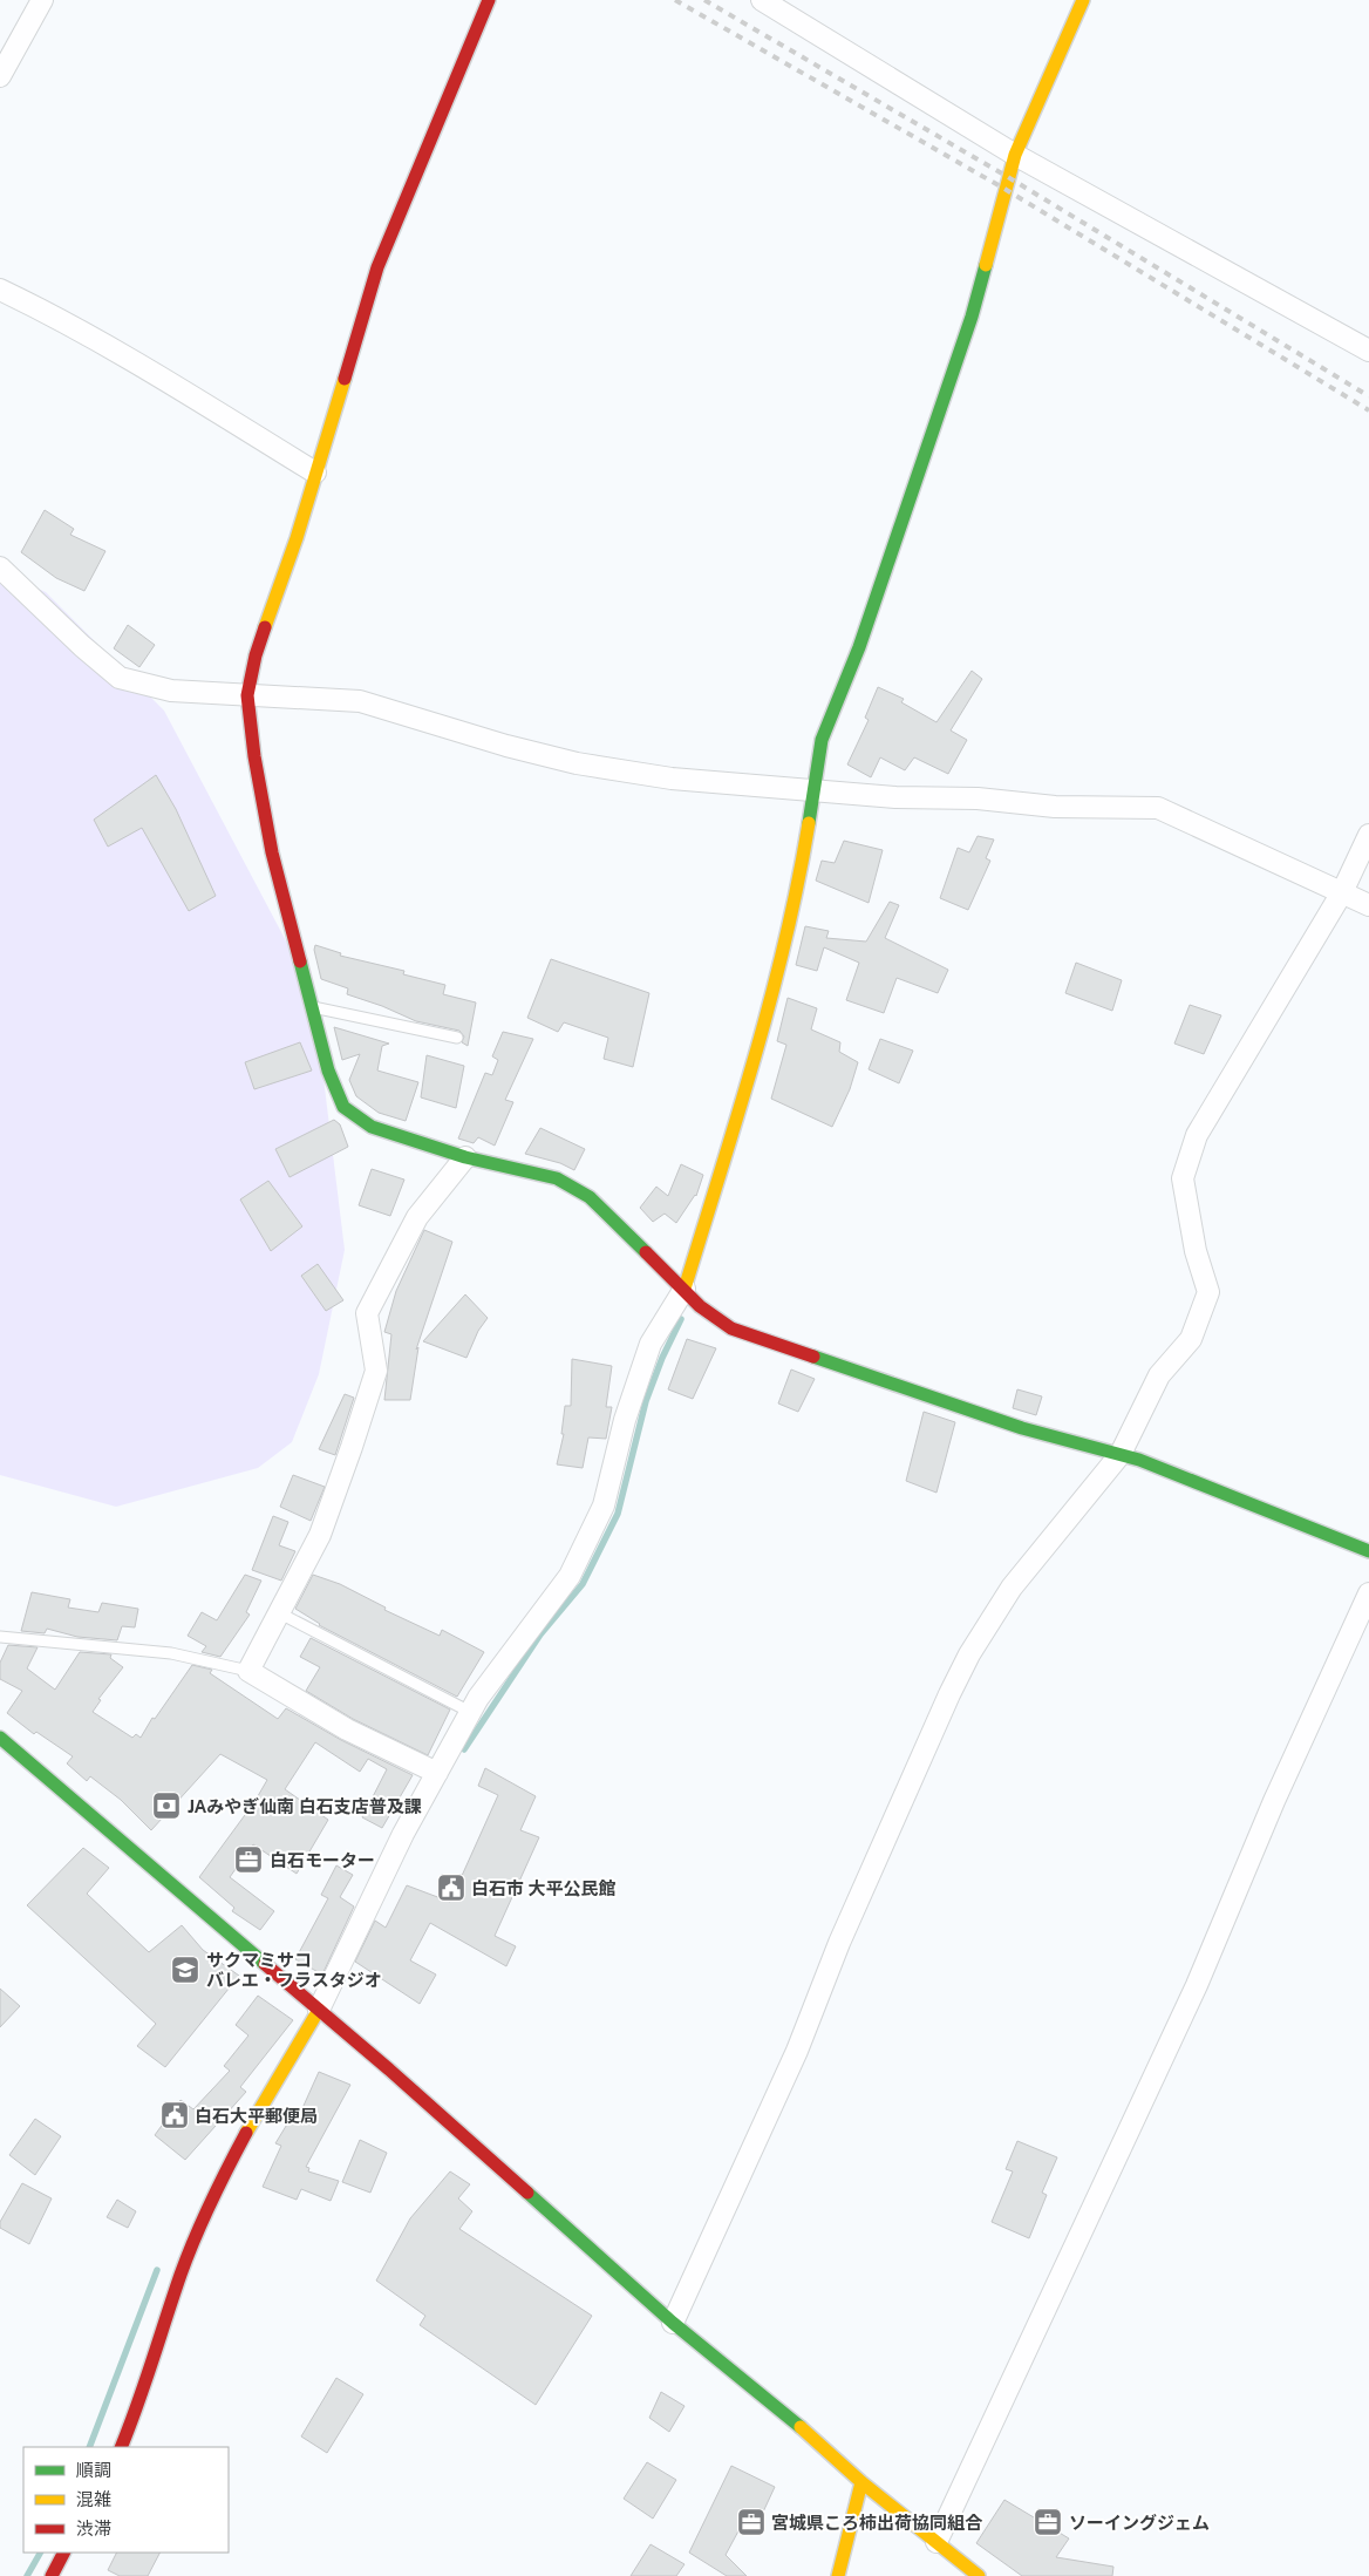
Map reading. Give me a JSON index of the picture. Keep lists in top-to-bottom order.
{
  "places": {
    "bank": ["JAみやぎ仙南 白石支店普及課"],
    "office": ["白石モーター", "宮城県ころ柿出荷協同組合", "ソーイングジェム"],
    "public building": ["白石市 大平公民館", "白石大平郵便局"],
    "school or university": ["サクマミサコ バレエ・フラスタジオ"]
  },
  "legend": ["順調", "混雑", "渋滞"]
}
